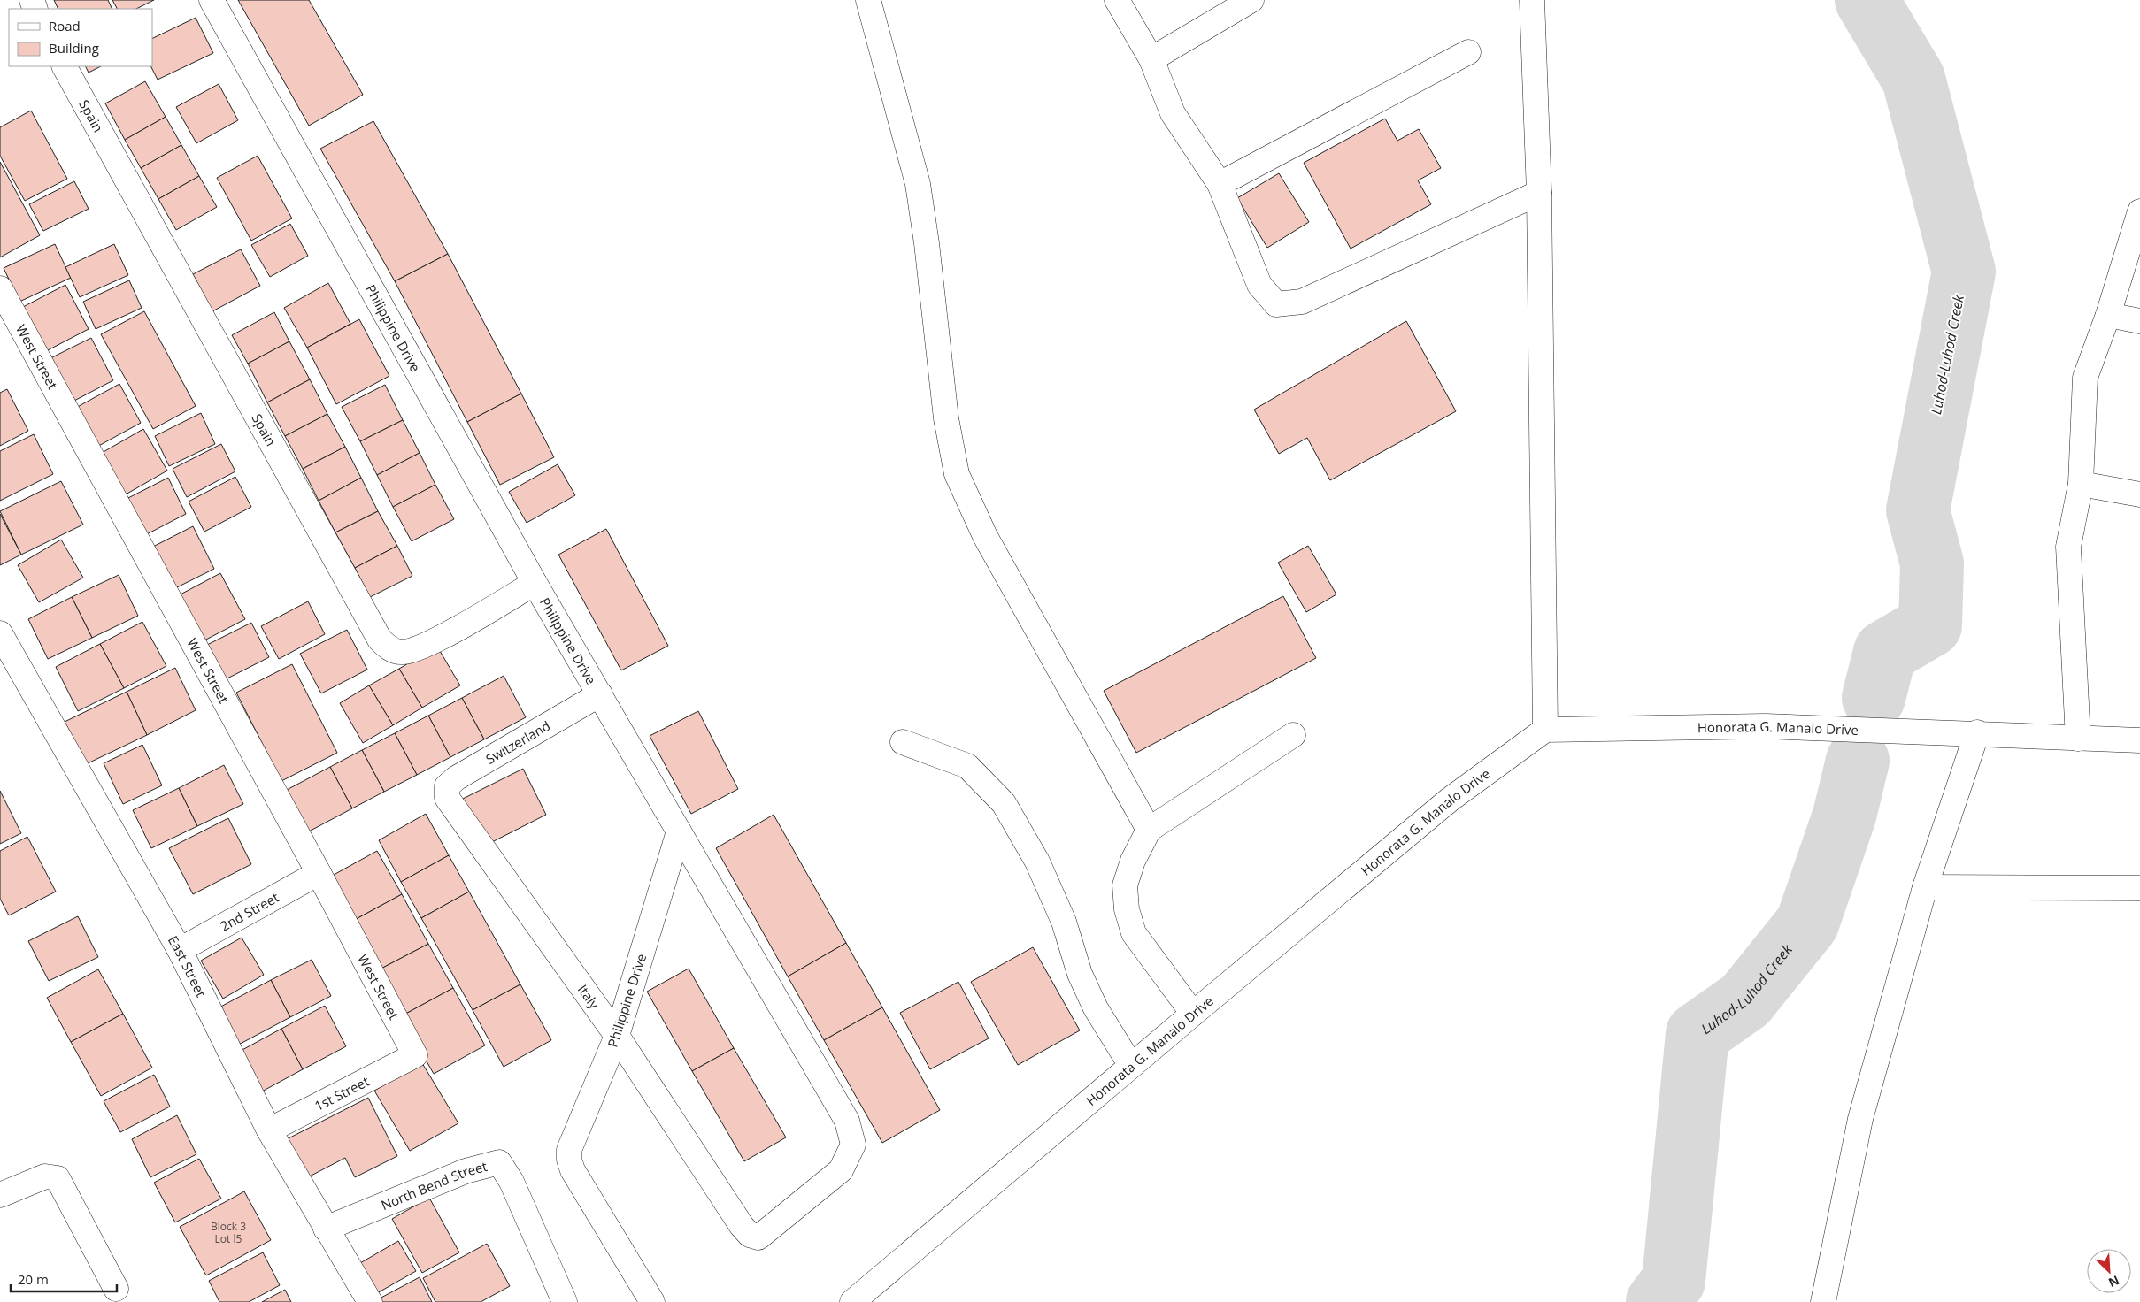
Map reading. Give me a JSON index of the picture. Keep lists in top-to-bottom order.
{
  "streets": {
    "street": [
      "Spain",
      "Philippine Drive",
      "West Street",
      "Honorata G. Manalo Drive",
      "Switzerland",
      "2nd Street",
      "East Street",
      "Italy",
      "1st Street",
      "North Bend Street"
    ]
  },
  "crossings": [
    ["Spain", "Philippine Drive"],
    ["Philippine Drive", "Switzerland"],
    ["Philippine Drive", "Italy"],
    ["West Street", "2nd Street"],
    ["West Street", "1st Street"],
    ["Switzerland", "Italy"],
    ["2nd Street", "East Street"],
    ["East Street", "1st Street"],
    ["East Street", "North Bend Street"]
  ],
  "water": ["Luhod-Luhod Creek"],
  "house_numbers": ["Block 3 Lot l5"],
  "legend": ["Road", "Building"],
  "scale_bar": "20 m",
  "north": "bottom right"
}
